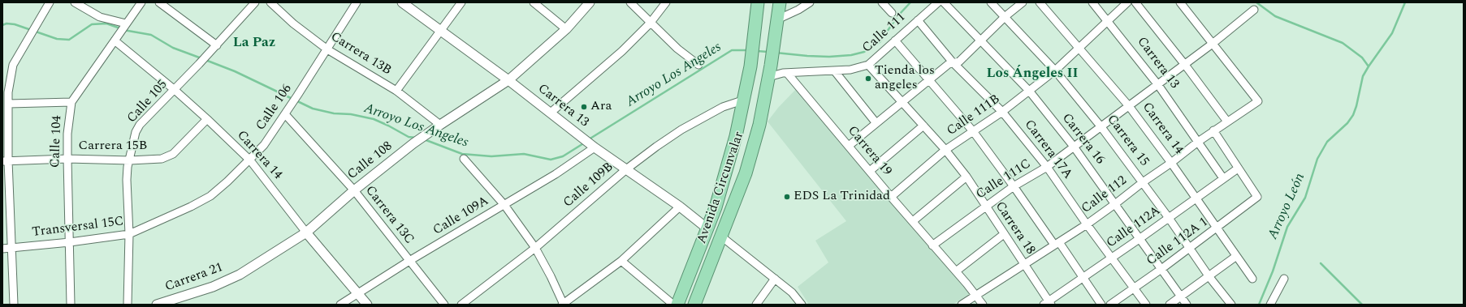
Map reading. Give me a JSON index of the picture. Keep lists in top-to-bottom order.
{
  "streets": {
    "highway": ["Avenida Circunvalar"],
    "street": [
      "Calle 111",
      "Carrera 13B",
      "Carrera 13",
      "Calle 105",
      "Calle 106",
      "Calle 111B",
      "Carrera 14",
      "Carrera 16",
      "Carrera 15",
      "Calle 104",
      "Carrera 15B",
      "Carrera 17A",
      "Carrera 19",
      "Calle 108",
      "Calle 111C",
      "Calle 109B",
      "Calle 112",
      "Carrera 13C",
      "Calle 109A",
      "Transversal 15C",
      "Calle 112A",
      "Carrera 18",
      "Calle 112A 1",
      "Carrera 21"
    ]
  },
  "crossings": [
    ["Calle 111", "Carrera 17A"],
    ["Calle 111", "Carrera 19"],
    ["Calle 111", "Avenida Circunvalar"],
    ["Calle 111", "Carrera 18"],
    ["Carrera 13B", "Calle 106"],
    ["Carrera 13B", "Calle 108"],
    ["Carrera 13", "Calle 111B"],
    ["Carrera 13", "Calle 108"],
    ["Carrera 13", "Calle 111C"],
    ["Carrera 13", "Calle 109B"],
    ["Carrera 13", "Avenida Circunvalar"],
    ["Carrera 13", "Calle 112"],
    ["Carrera 13", "Calle 109A"],
    ["Carrera 13", "Calle 112A"],
    ["Calle 105", "Carrera 14"],
    ["Calle 105", "Carrera 15B"],
    ["Calle 105", "Transversal 15C"],
    ["Calle 106", "Carrera 14"],
    ["Calle 106", "Carrera 13C"],
    ["Calle 106", "Transversal 15C"],
    ["Calle 111B", "Carrera 14"],
    ["Calle 111B", "Carrera 16"],
    ["Calle 111B", "Carrera 15"],
    ["Calle 111B", "Carrera 17A"],
    ["Calle 111B", "Carrera 19"],
    ["Calle 111B", "Carrera 18"],
    ["Carrera 14", "Calle 104"],
    ["Carrera 14", "Carrera 15B"],
    ["Carrera 14", "Calle 108"],
    ["Carrera 14", "Calle 111C"],
    ["Carrera 14", "Calle 112"],
    ["Carrera 14", "Calle 109A"],
    ["Carrera 14", "Calle 112A"],
    ["Carrera 14", "Calle 112A 1"],
    ["Carrera 16", "Calle 111C"],
    ["Carrera 16", "Calle 112"],
    ["Carrera 16", "Calle 112A"],
    ["Carrera 16", "Calle 112A 1"],
    ["Carrera 15", "Calle 111C"],
    ["Carrera 15", "Calle 112"],
    ["Carrera 15", "Calle 112A"],
    ["Carrera 15", "Calle 112A 1"],
    ["Calle 104", "Carrera 15B"],
    ["Calle 104", "Transversal 15C"],
    ["Carrera 17A", "Calle 111C"],
    ["Carrera 17A", "Calle 112"],
    ["Carrera 17A", "Calle 112A"],
    ["Carrera 17A", "Calle 112A 1"],
    ["Carrera 19", "Calle 111C"],
    ["Carrera 19", "Calle 112"],
    ["Calle 108", "Carrera 13C"],
    ["Calle 108", "Carrera 21"],
    ["Calle 111C", "Calle 112"],
    ["Calle 111C", "Carrera 18"],
    ["Calle 109B", "Avenida Circunvalar"],
    ["Calle 112", "Carrera 18"],
    ["Carrera 13C", "Calle 109A"],
    ["Calle 112A", "Carrera 18"],
    ["Calle 112A", "Calle 112A 1"]
  ],
  "districts": ["La Paz", "Los Ángeles II"],
  "water": ["Arroyo Los Angeles", "Arroyo León"],
  "places": ["Tienda los angeles", "Ara", "EDS La Trinidad"]
}
